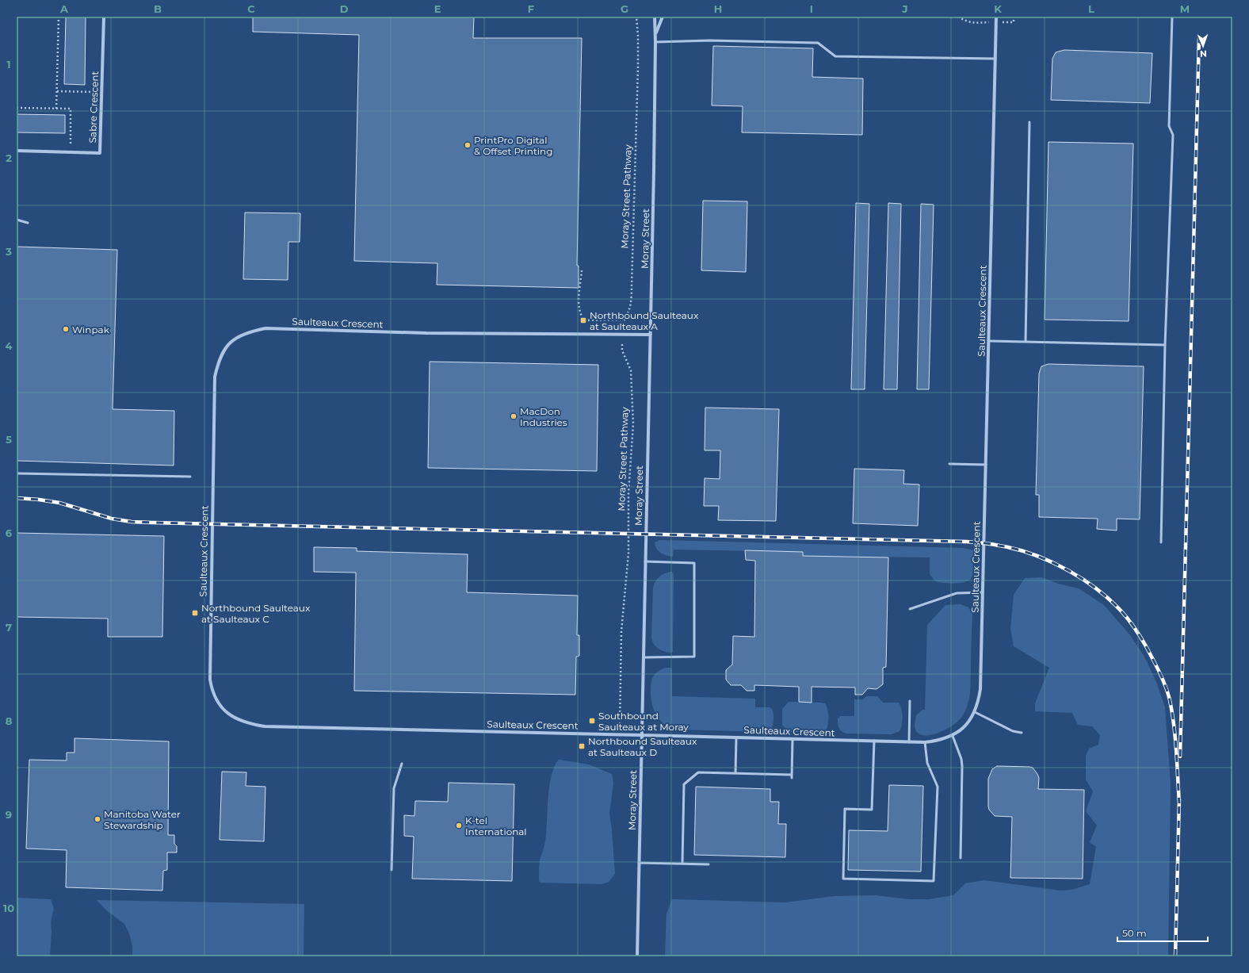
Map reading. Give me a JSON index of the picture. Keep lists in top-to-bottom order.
{
  "streets": {
    "street": ["Sabre Crescent", "Moray Street", "Saulteaux Crescent"],
    "path": ["Moray Street Pathway"]
  },
  "crossings": [
    ["Moray Street Pathway", "Saulteaux Crescent"],
    ["Moray Street", "Saulteaux Crescent"]
  ],
  "places": {
    "other": [
      "PrintPro Digital & Offset Printing",
      "Winpak",
      "MacDon Industries",
      "Manitoba Water Stewardship",
      "K-tel International"
    ],
    "transit": [
      "Northbound Saulteaux at Saulteaux A",
      "Northbound Saulteaux at Saulteaux C",
      "Southbound Saulteaux at Moray",
      "Northbound Saulteaux at Saulteaux D"
    ]
  },
  "scale_bar": "50 m",
  "north": "bottom",
  "grid": {
    "columns": [
      "A",
      "B",
      "C",
      "D",
      "E",
      "F",
      "G",
      "H",
      "I",
      "J",
      "K",
      "L",
      "M"
    ],
    "rows": [
      "1",
      "2",
      "3",
      "4",
      "5",
      "6",
      "7",
      "8",
      "9",
      "10"
    ]
  }
}
